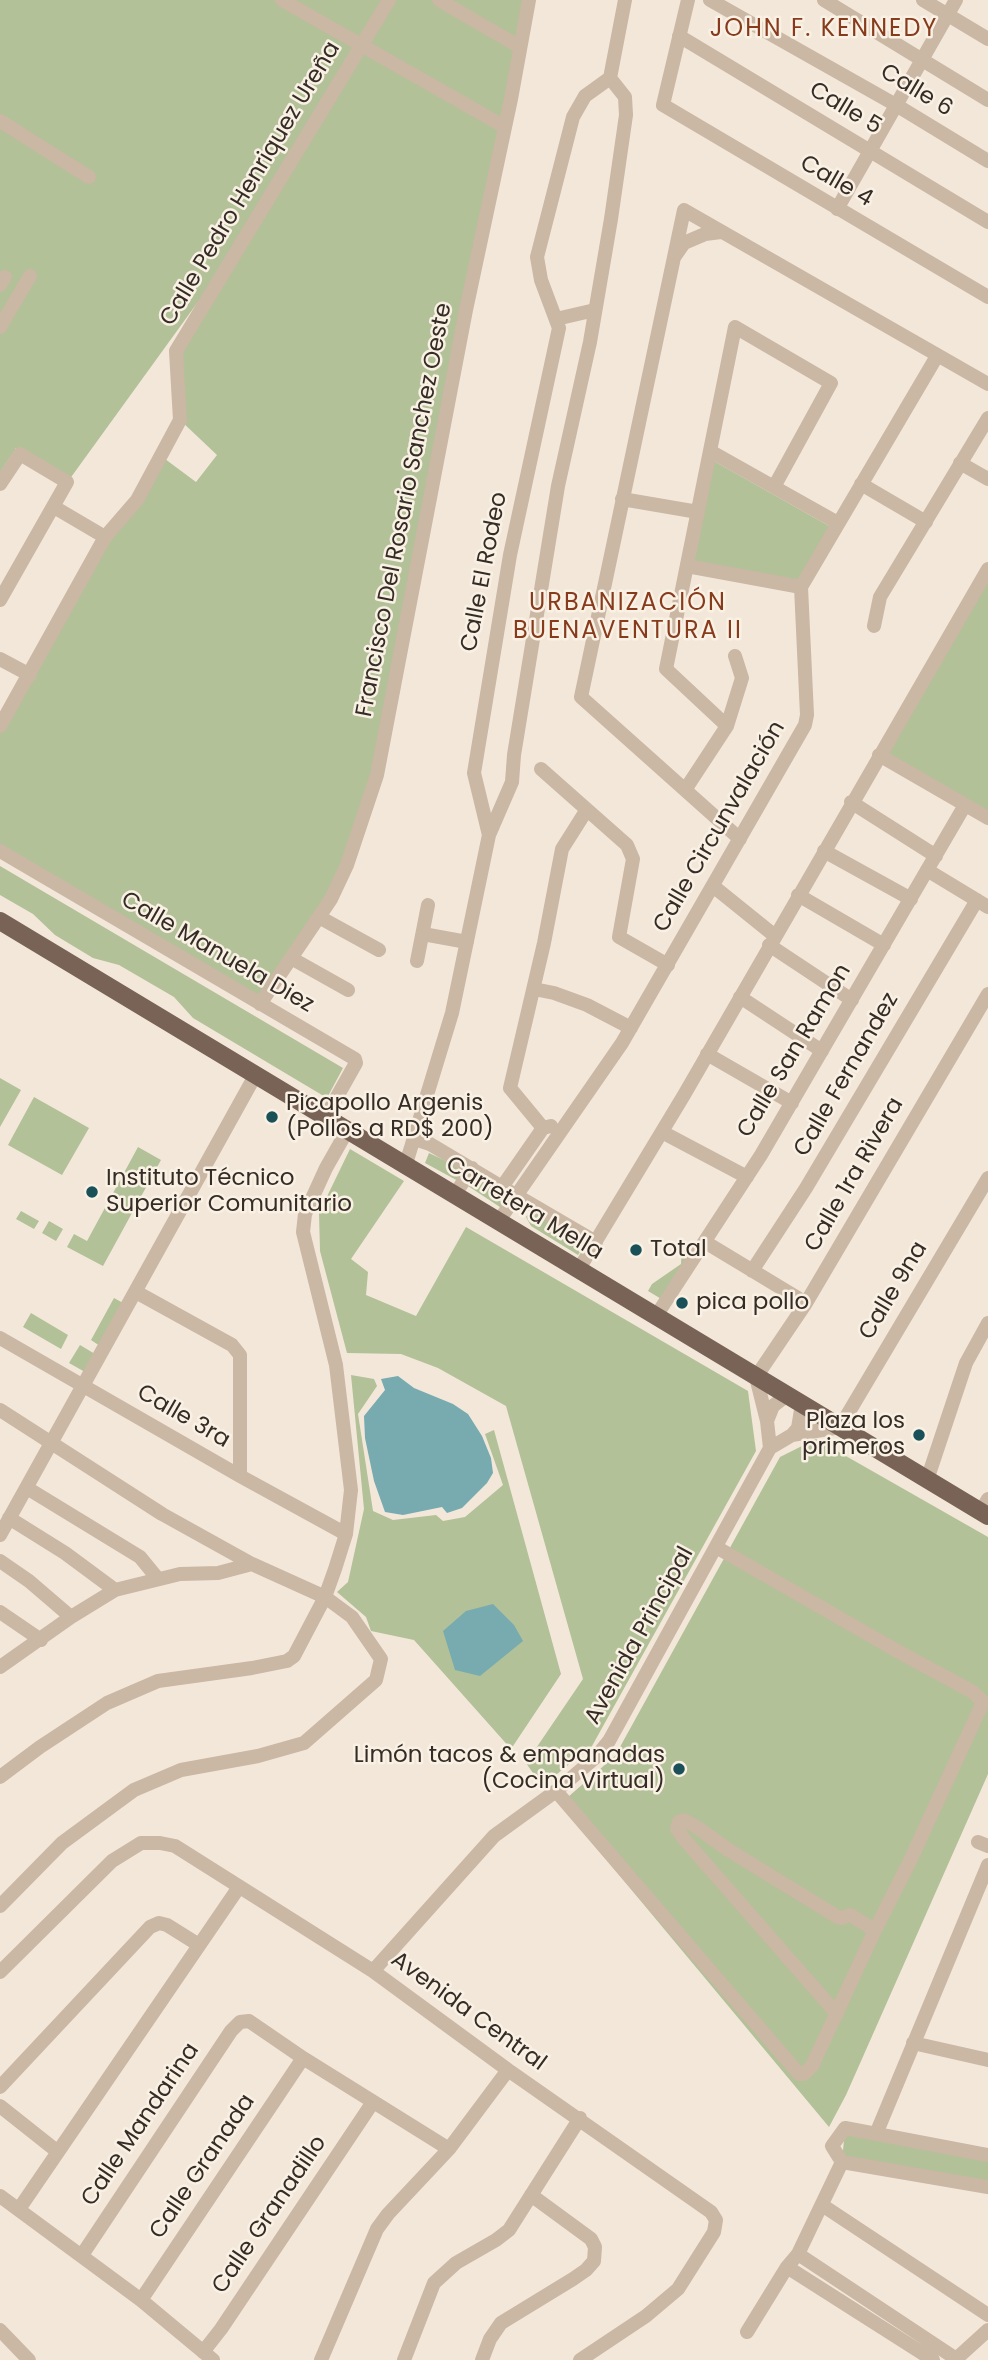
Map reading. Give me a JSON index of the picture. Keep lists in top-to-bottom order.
{
  "streets": {
    "main road": ["Carretera Mella"],
    "street": [
      "Calle 6",
      "Calle 5",
      "Calle 4",
      "Calle Pedro Henriquez Ureña",
      "Francisco Del Rosario Sanchez Oeste",
      "Calle El Rodeo",
      "Calle Circunvalación",
      "Calle Manuela Diez",
      "Calle San Ramon",
      "Calle Fernandez",
      "Calle 1ra Rivera",
      "Calle 9na",
      "Calle 3ra",
      "Avenida Principal",
      "Avenida Central",
      "Calle Mandarina",
      "Calle Granada",
      "Calle Granadillo"
    ]
  },
  "crossings": [
    ["Calle 5", "Calle 4"],
    ["Francisco Del Rosario Sanchez Oeste", "Calle Manuela Diez"],
    ["Calle El Rodeo", "Carretera Mella"],
    ["Calle Circunvalación", "Carretera Mella"],
    ["Calle Manuela Diez", "Carretera Mella"],
    ["Calle San Ramon", "Carretera Mella"],
    ["Calle 1ra Rivera", "Carretera Mella"],
    ["Carretera Mella", "Calle 9na"],
    ["Avenida Principal", "Avenida Central"],
    ["Calle Mandarina", "Calle Granada"]
  ],
  "districts": ["JOHN F. KENNEDY", "URBANIZACIÓN BUENAVENTURA II"],
  "places": [
    "Picapollo Argenis (Pollos a RD$ 200)",
    "Instituto Técnico Superior Comunitario",
    "Total",
    "pica pollo",
    "Plaza los primeros",
    "Limón tacos & empanadas (Cocina Virtual)"
  ]
}
